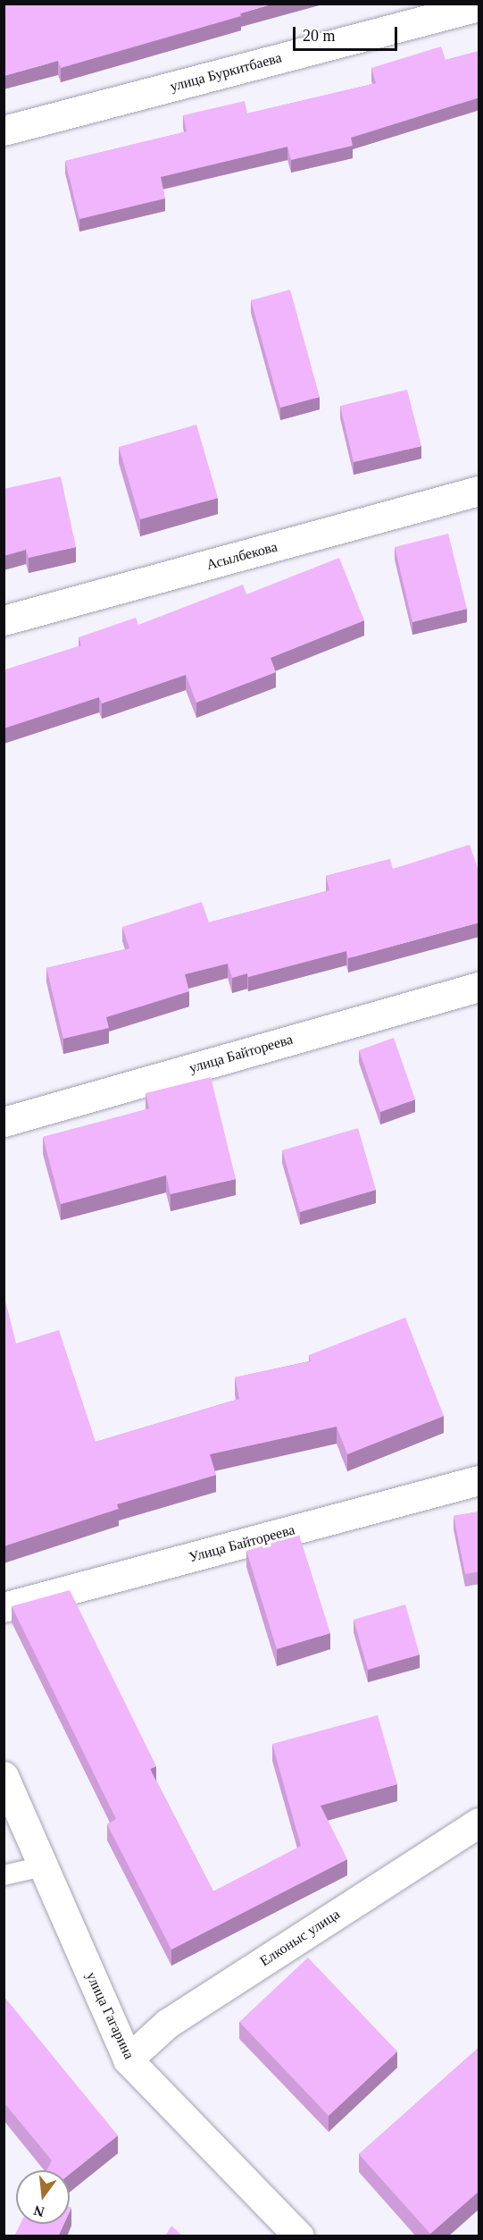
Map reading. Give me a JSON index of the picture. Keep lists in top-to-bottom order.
{
  "streets": {
    "street": [
      "улица Буркитбаева",
      "Асылбекова",
      "улица Байтореева",
      "Улица Байтореева",
      "Елконыс улица",
      "улица Гагарина"
    ]
  },
  "crossings": [
    ["Елконыс улица", "улица Гагарина"]
  ],
  "scale_bar": "20 m",
  "north": "bottom"
}
